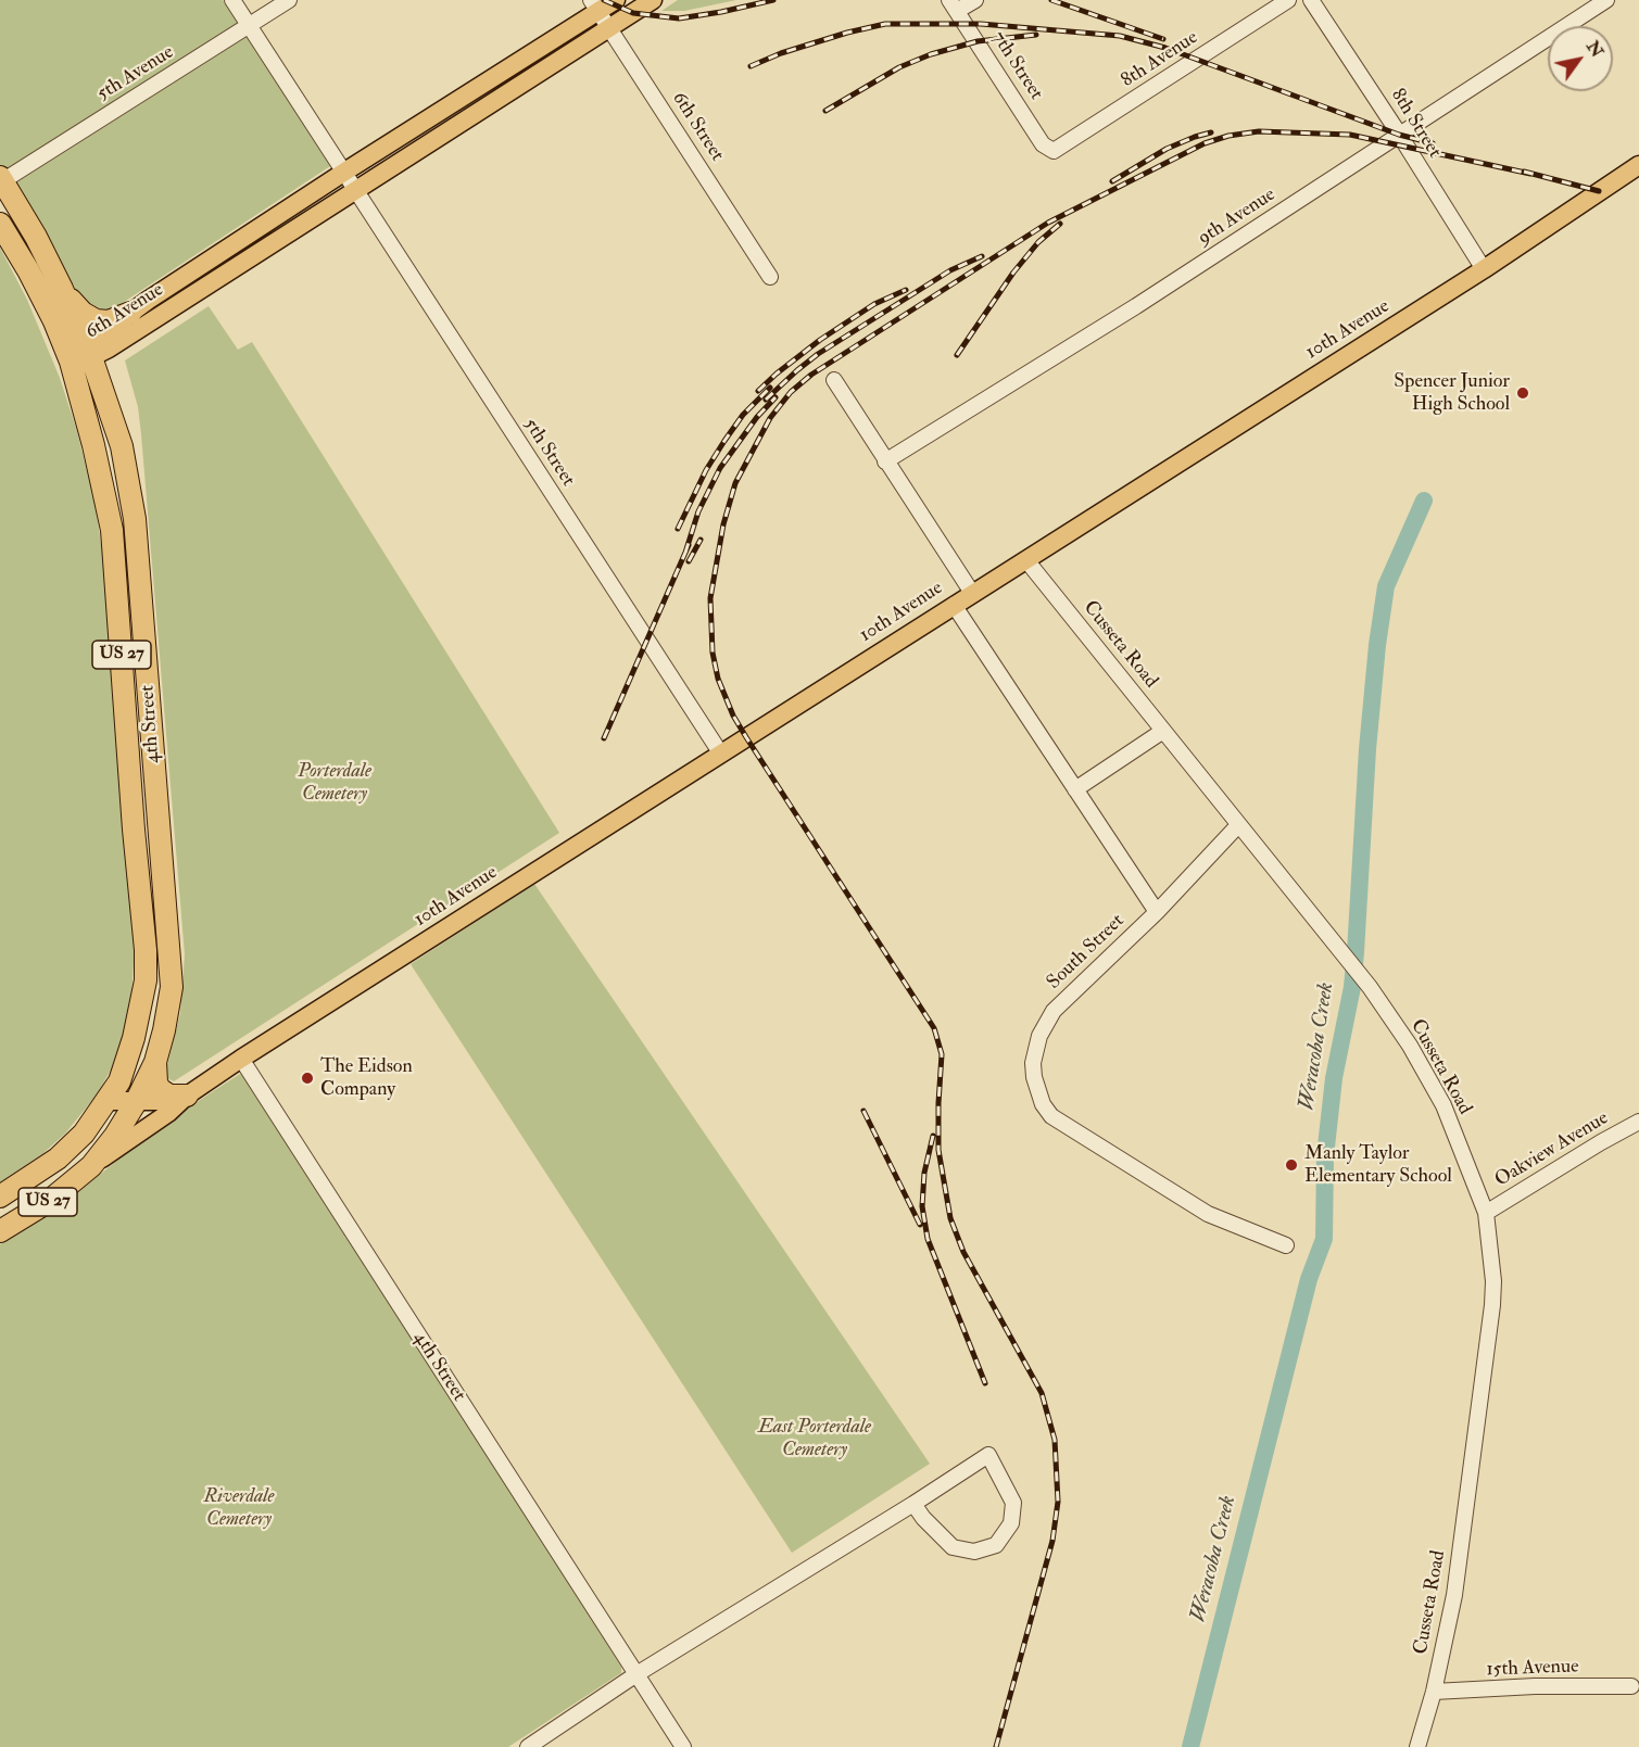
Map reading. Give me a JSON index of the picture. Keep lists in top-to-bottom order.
{
  "streets": {
    "highway": ["US 27", "4th Street"],
    "main road": ["6th Avenue", "10th Avenue"],
    "street": [
      "8th Avenue",
      "7th Street",
      "5th Avenue",
      "8th Street",
      "6th Street",
      "9th Avenue",
      "5th Street",
      "Cusseta Road",
      "South Street",
      "Oakview Avenue",
      "15th Avenue"
    ]
  },
  "crossings": [
    ["8th Avenue", "7th Street"],
    ["5th Avenue", "5th Street"],
    ["5th Avenue", "4th Street"],
    ["8th Street", "9th Avenue"],
    ["8th Street", "10th Avenue"],
    ["6th Street", "6th Avenue"],
    ["6th Avenue", "5th Street"],
    ["6th Avenue", "4th Street"],
    ["10th Avenue", "5th Street"],
    ["10th Avenue", "Cusseta Road"],
    ["10th Avenue", "4th Street"],
    ["Cusseta Road", "South Street"],
    ["Cusseta Road", "Oakview Avenue"],
    ["Cusseta Road", "15th Avenue"]
  ],
  "water": ["Weracoba Creek"],
  "parks": ["Porterdale Cemetery", "East Porterdale Cemetery", "Riverdale Cemetery"],
  "places": ["Spencer Junior High School", "The Eidson Company", "Manly Taylor Elementary School"],
  "north": "top right"
}
